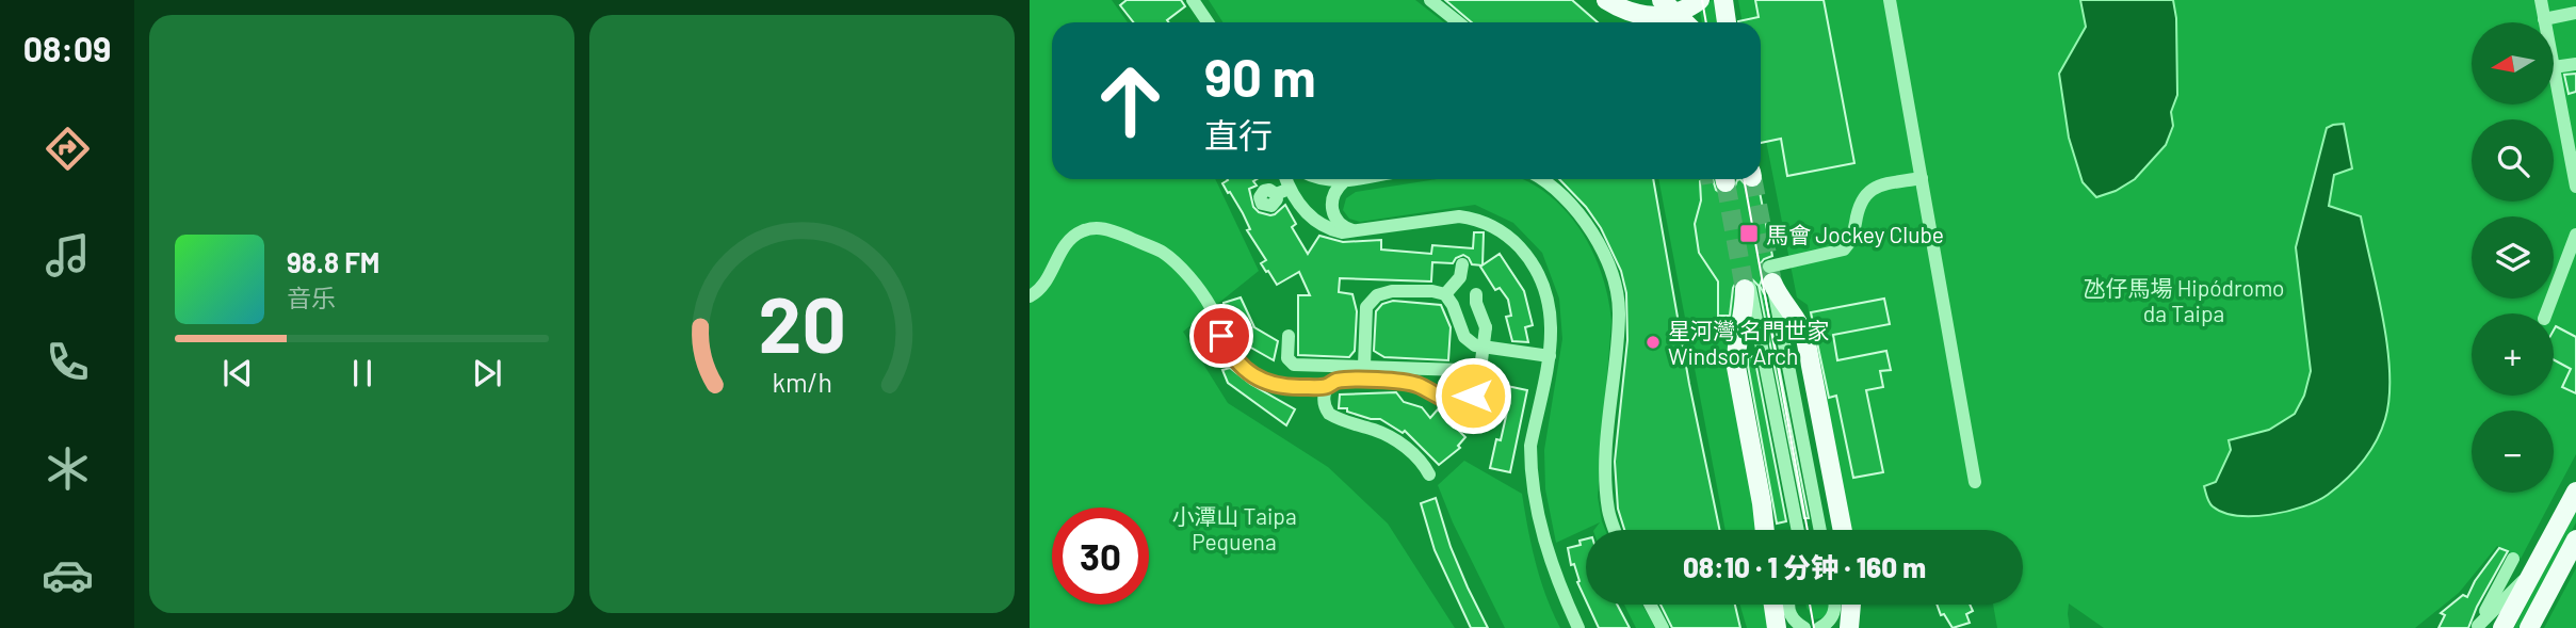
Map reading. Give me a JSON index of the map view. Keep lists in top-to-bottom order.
{
  "parks": ["氹仔馬場 Hipódromo da Taipa", "小潭山 Taipa Pequena"],
  "places": {
    "transit": ["馬會 Jockey Clube"],
    "other": ["星河灣 名門世家 Windsor Arch"]
  },
  "north": "left",
  "page": {
    "tabs": "08:09",
    "map_buttons": ["+", "−"],
    "turn": ["90 m", "直行"],
    "song": ["98.8 FM", "音乐"],
    "limit": "30",
    "trip": "08:10 · 1 分钟 · 160 m",
    "gauge": ["20", "km/h"]
  }
}
